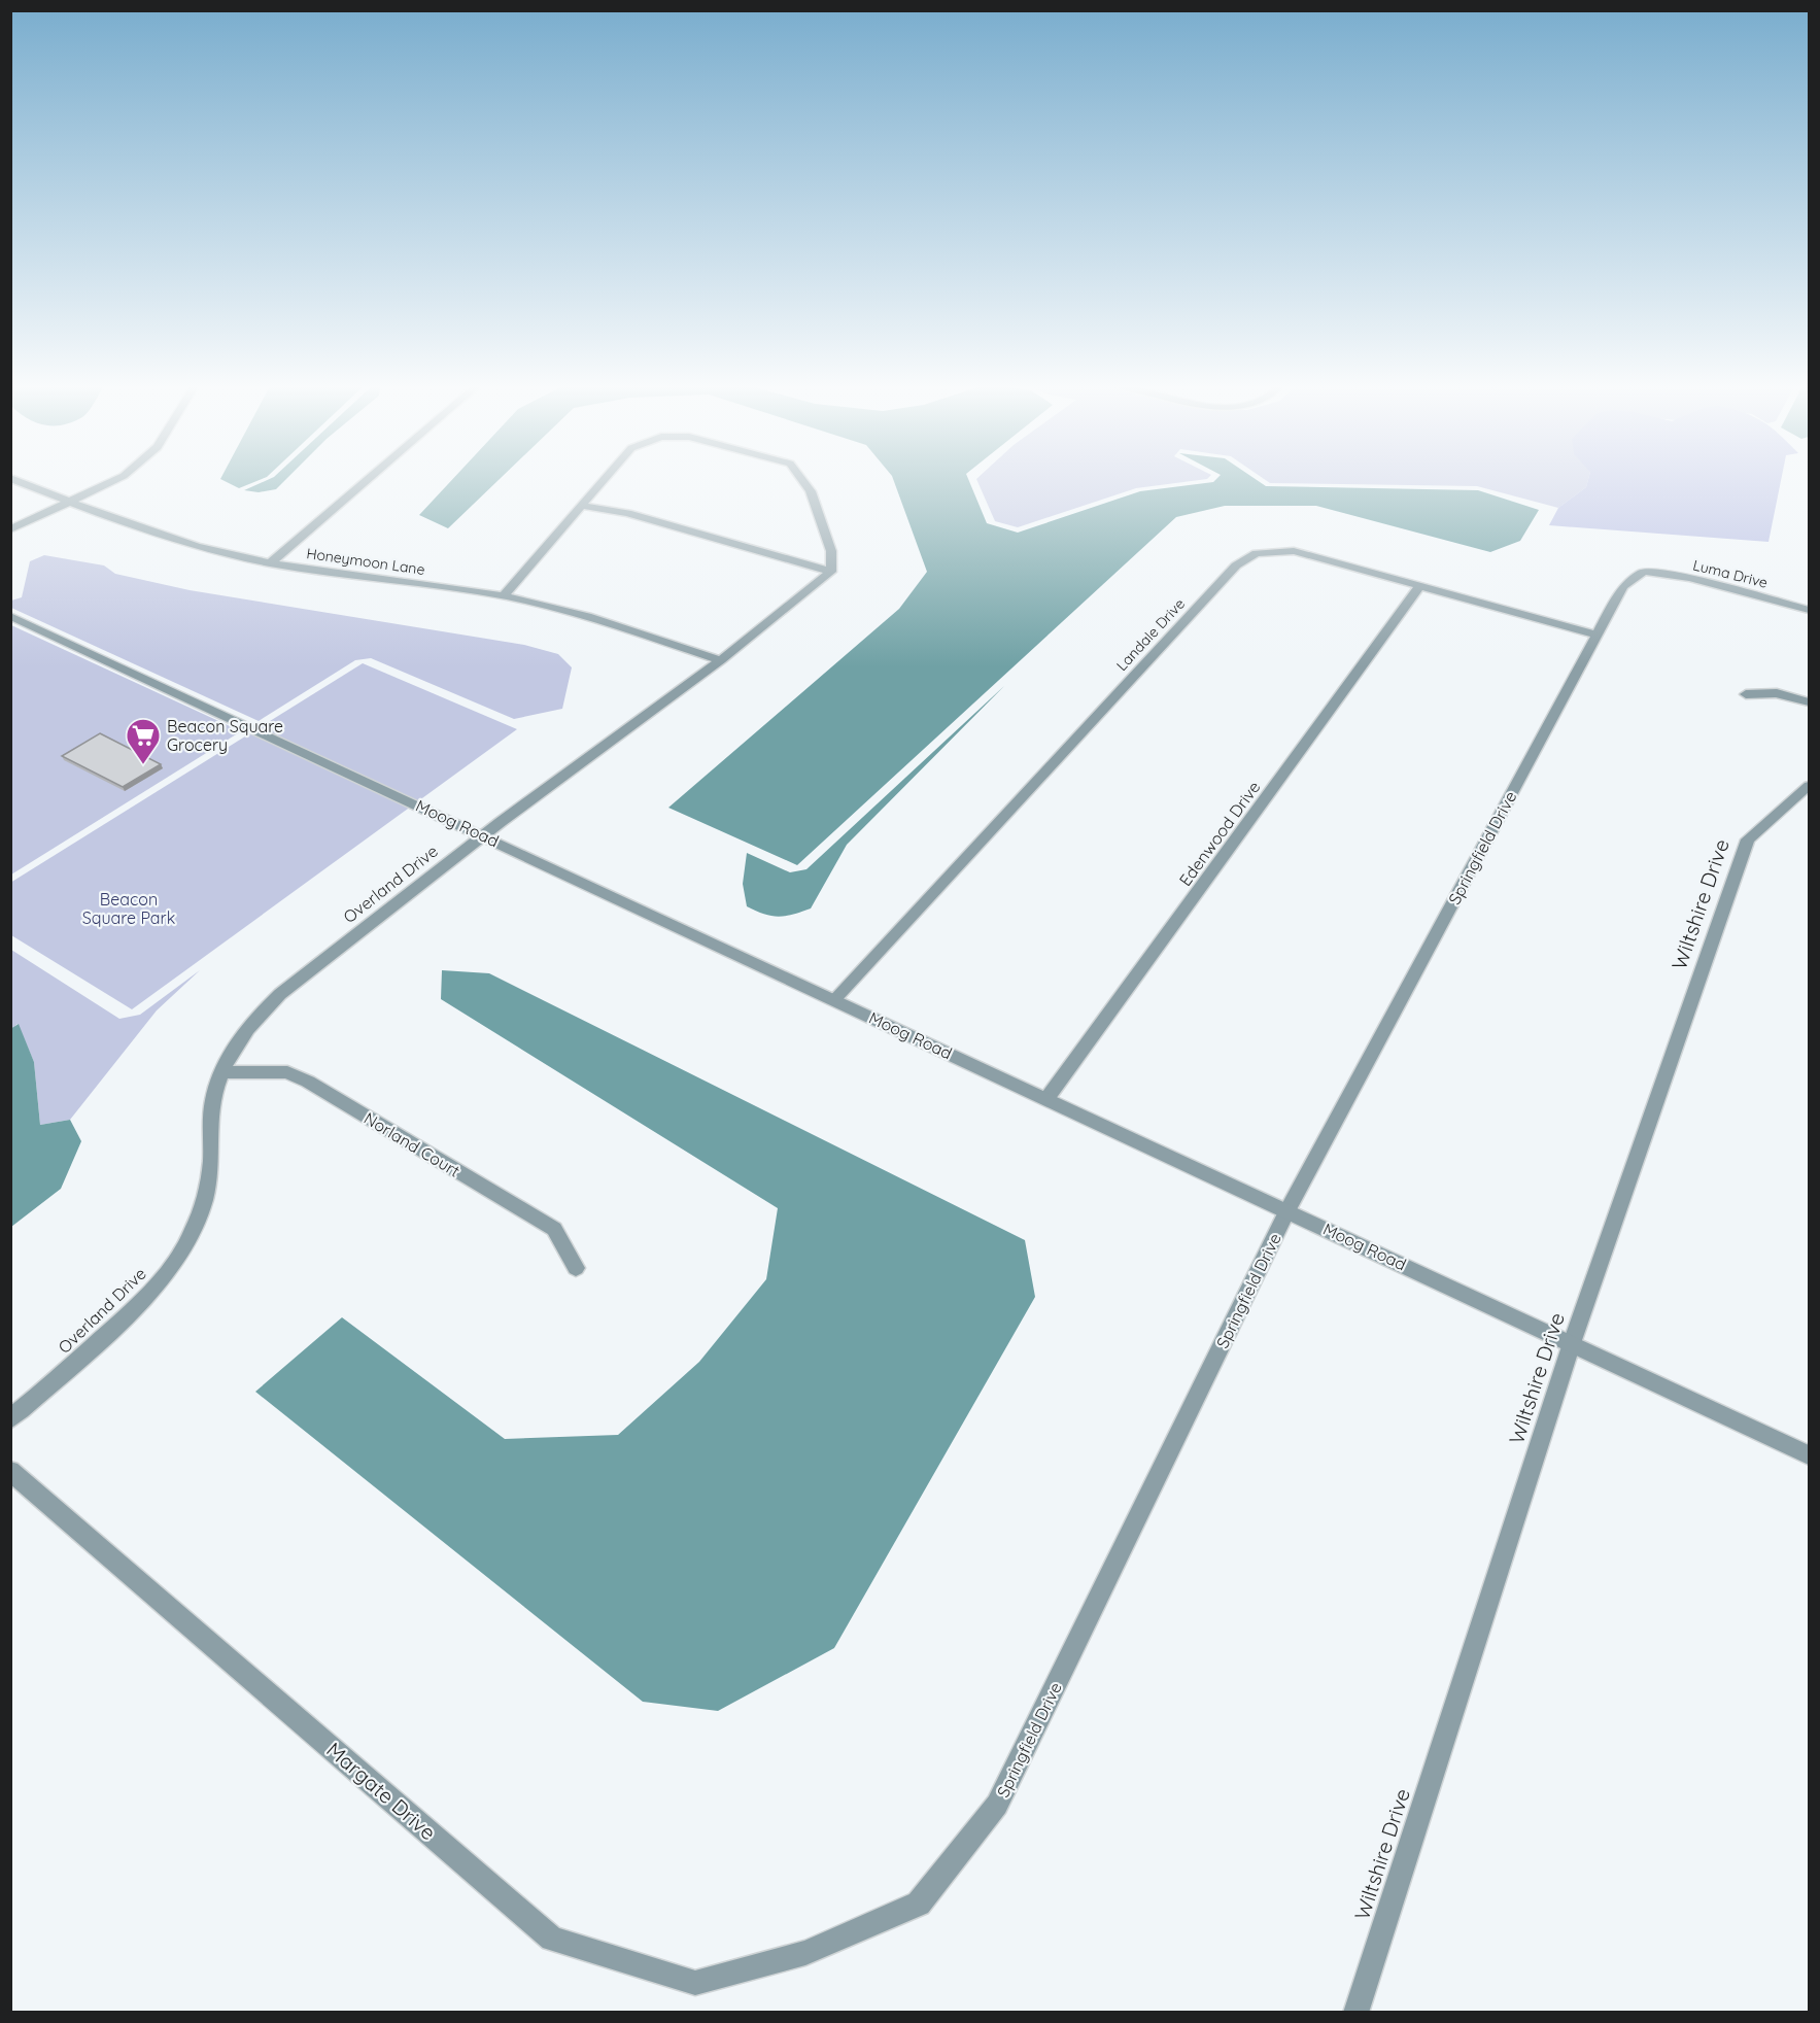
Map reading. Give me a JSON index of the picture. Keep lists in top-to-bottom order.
{
  "streets": {
    "street": [
      "Honeymoon Lane",
      "Luma Drive",
      "Landale Drive",
      "Moog Road",
      "Edenwood Drive",
      "Springfield Drive",
      "Overland Drive",
      "Wiltshire Drive",
      "Norland Court",
      "Margate Drive"
    ]
  },
  "crossings": [
    ["Honeymoon Lane", "Overland Drive"],
    ["Luma Drive", "Springfield Drive"],
    ["Landale Drive", "Moog Road"],
    ["Landale Drive", "Edenwood Drive"],
    ["Landale Drive", "Springfield Drive"],
    ["Moog Road", "Edenwood Drive"],
    ["Moog Road", "Springfield Drive"],
    ["Moog Road", "Overland Drive"],
    ["Moog Road", "Wiltshire Drive"],
    ["Springfield Drive", "Margate Drive"],
    ["Overland Drive", "Norland Court"]
  ],
  "parks": ["Beacon Square Park"],
  "places": {
    "supermarket": ["Beacon Square Grocery"]
  }
}
